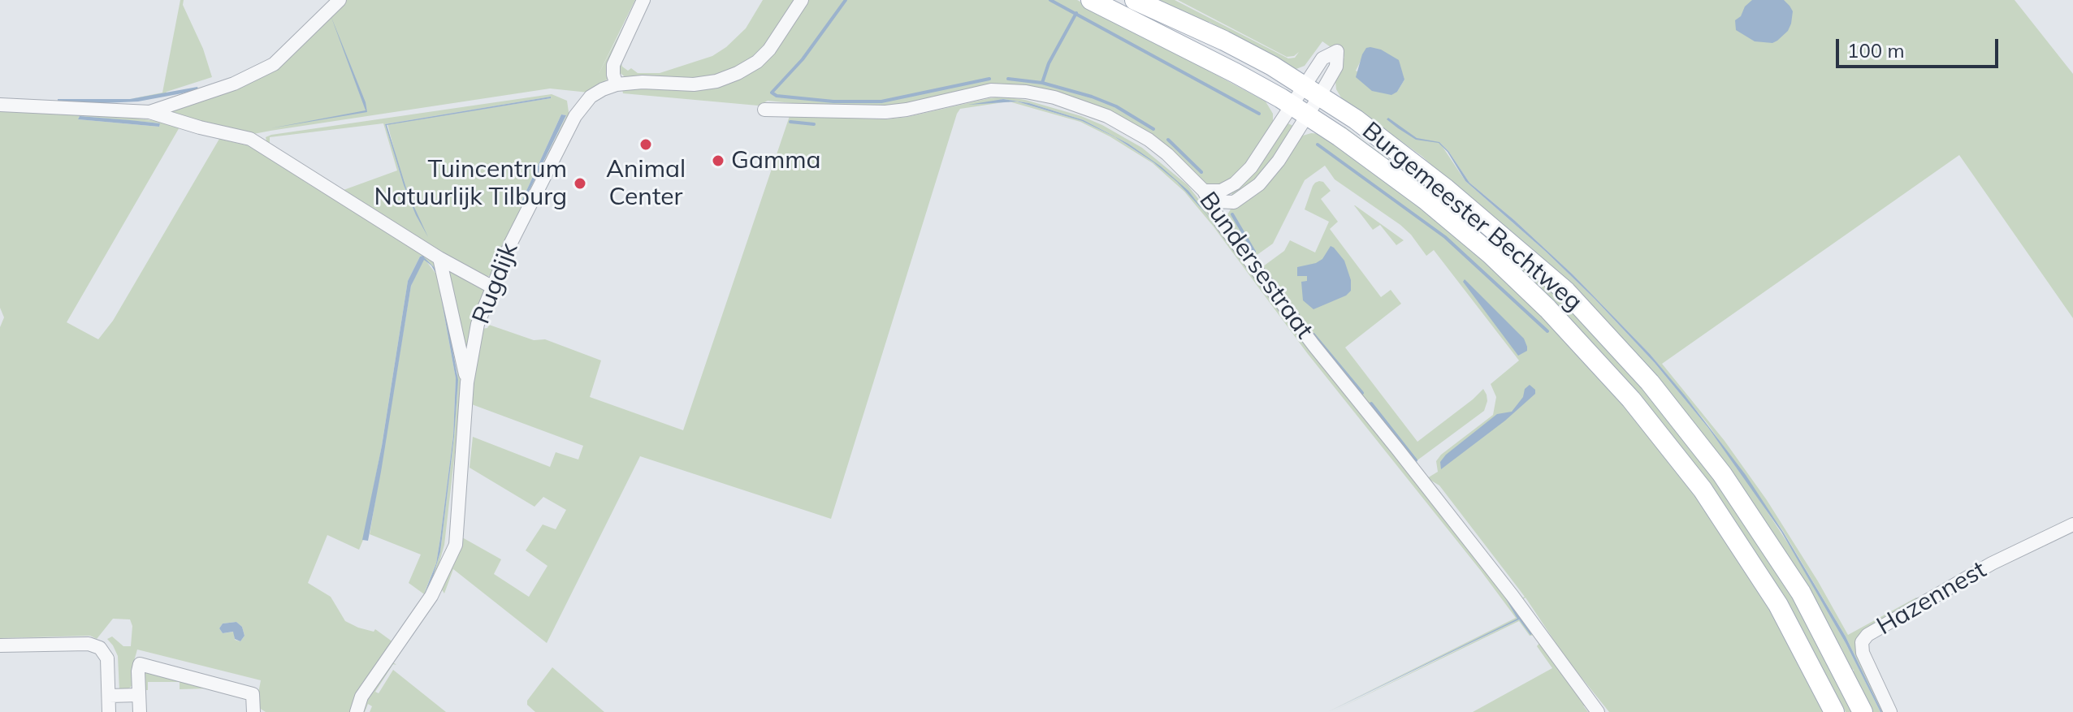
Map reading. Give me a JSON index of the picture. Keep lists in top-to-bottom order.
{
  "streets": {
    "main road": ["Burgemeester Bechtweg"],
    "street": ["Bundersestraat", "Rugdijk", "Hazennest"]
  },
  "places": ["Animal Center", "Gamma", "Tuincentrum Natuurlijk Tilburg"],
  "scale_bar": "100 m"
}
